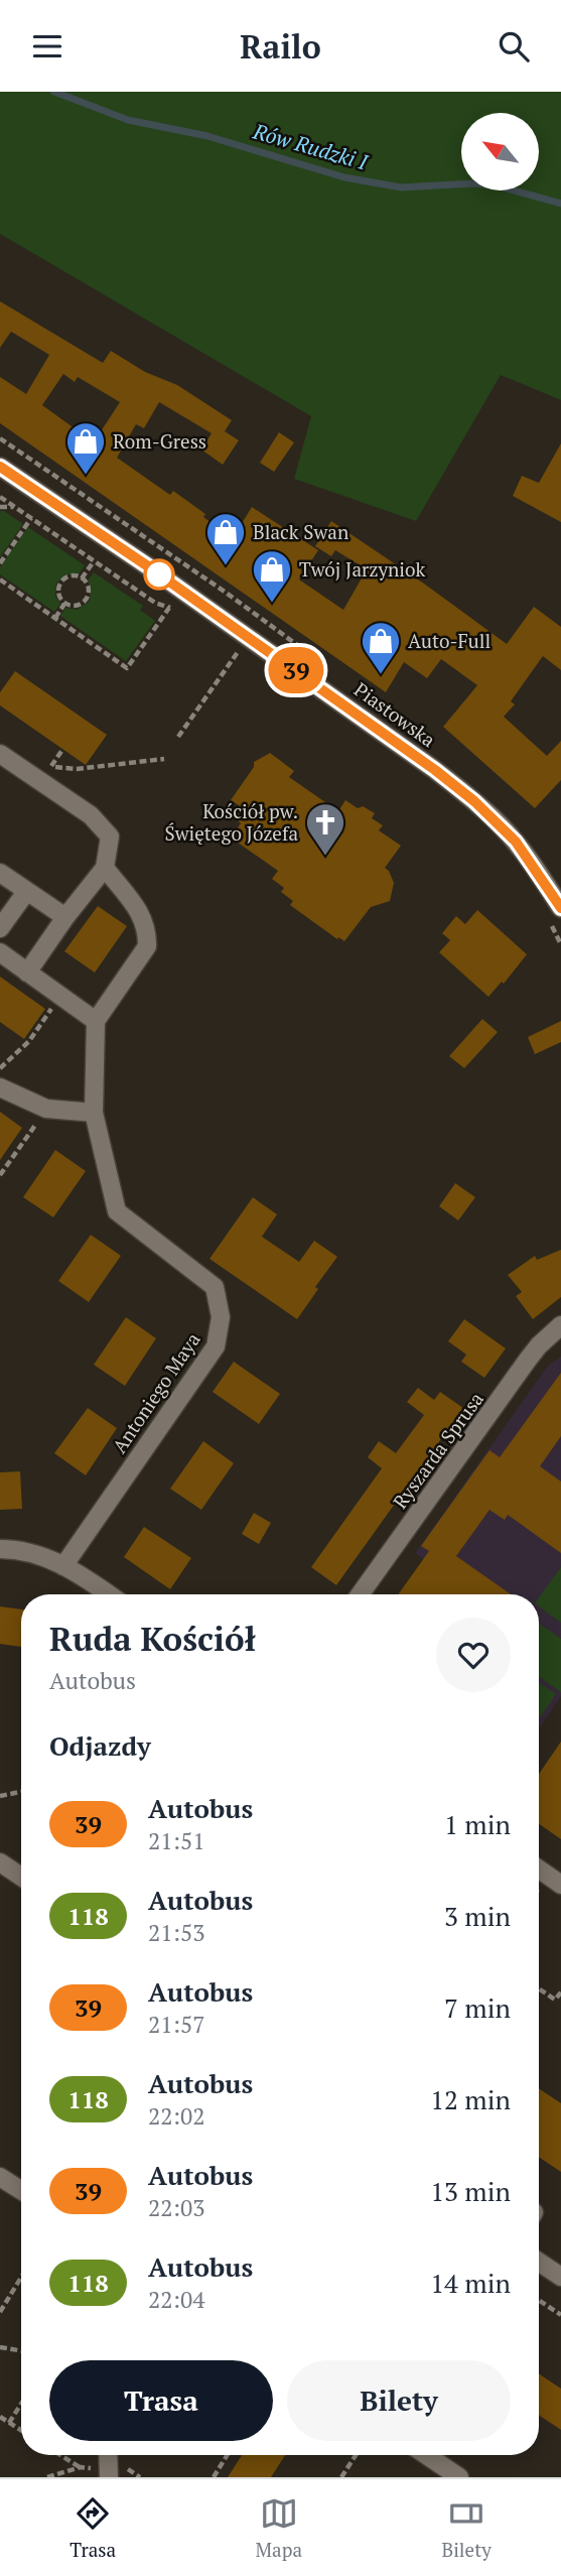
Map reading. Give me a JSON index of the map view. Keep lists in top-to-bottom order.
{
  "streets": {
    "street": ["Piastowska", "Antoniego Maya", "Ryszarda Sprusa"]
  },
  "water": ["Rów Rudzki I"],
  "places": {
    "shop": [
      "Rom-Gress",
      "Black Swan",
      "Twój Jarzyniok",
      "Auto-Full"
    ],
    "church": ["Kościół pw. Świętego Józefa"]
  },
  "lines": ["bus line 39"],
  "north": "top left",
  "page": {
    "header": "Railo",
    "on_map": "39",
    "heading": [
      ["Ruda Kościół", "Autobus"],
      "Odjazdy"
    ],
    "list": [
      {
        "mark": "39",
        "name": "Autobus",
        "note": "21:51",
        "value": "1 min"
      },
      {
        "mark": "118",
        "name": "Autobus",
        "note": "21:53",
        "value": "3 min"
      },
      {
        "mark": "39",
        "name": "Autobus",
        "note": "21:57",
        "value": "7 min"
      },
      {
        "mark": "118",
        "name": "Autobus",
        "note": "22:02",
        "value": "12 min"
      },
      {
        "mark": "39",
        "name": "Autobus",
        "note": "22:03",
        "value": "13 min"
      },
      {
        "mark": "118",
        "name": "Autobus",
        "note": "22:04",
        "value": "14 min"
      }
    ],
    "buttons": ["Trasa", "Bilety"],
    "tabs": ["Trasa", "Mapa", "Bilety"]
  }
}
